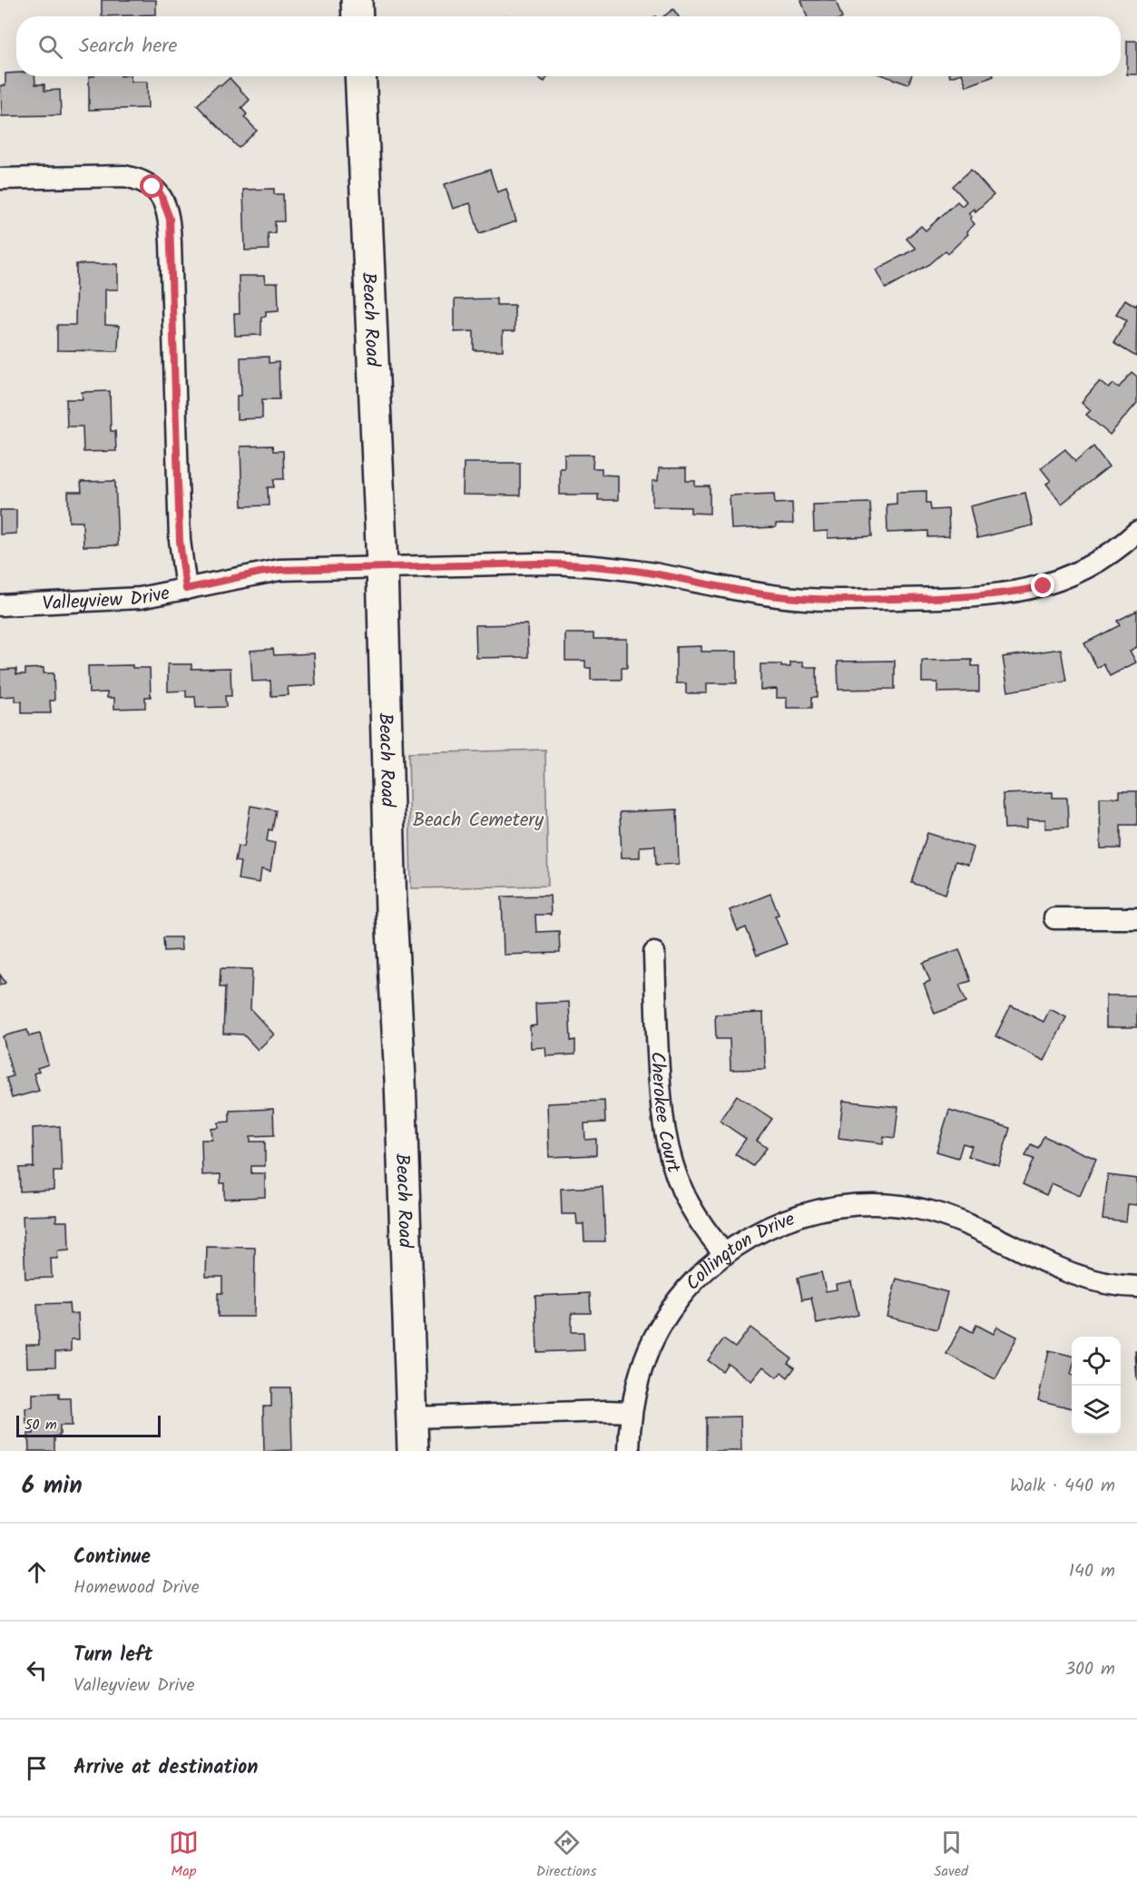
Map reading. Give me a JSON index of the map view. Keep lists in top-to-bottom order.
{
  "streets": {
    "street": [
      "Beach Road",
      "Valleyview Drive",
      "Cherokee Court",
      "Collington Drive"
    ]
  },
  "crossings": [
    ["Beach Road", "Valleyview Drive"],
    ["Cherokee Court", "Collington Drive"]
  ],
  "parks": ["Beach Cemetery"],
  "scale_bar": "50 m",
  "page": {
    "search": "Search here",
    "scale": "50 m",
    "heading": ["6 min", "Walk · 440 m"],
    "list": [
      ["Continue", "Homewood Drive", "140 m"],
      ["Turn left", "Valleyview Drive", "300 m"],
      "Arrive at destination"
    ],
    "nav": ["Map", "Directions", "Saved"]
  }
}
